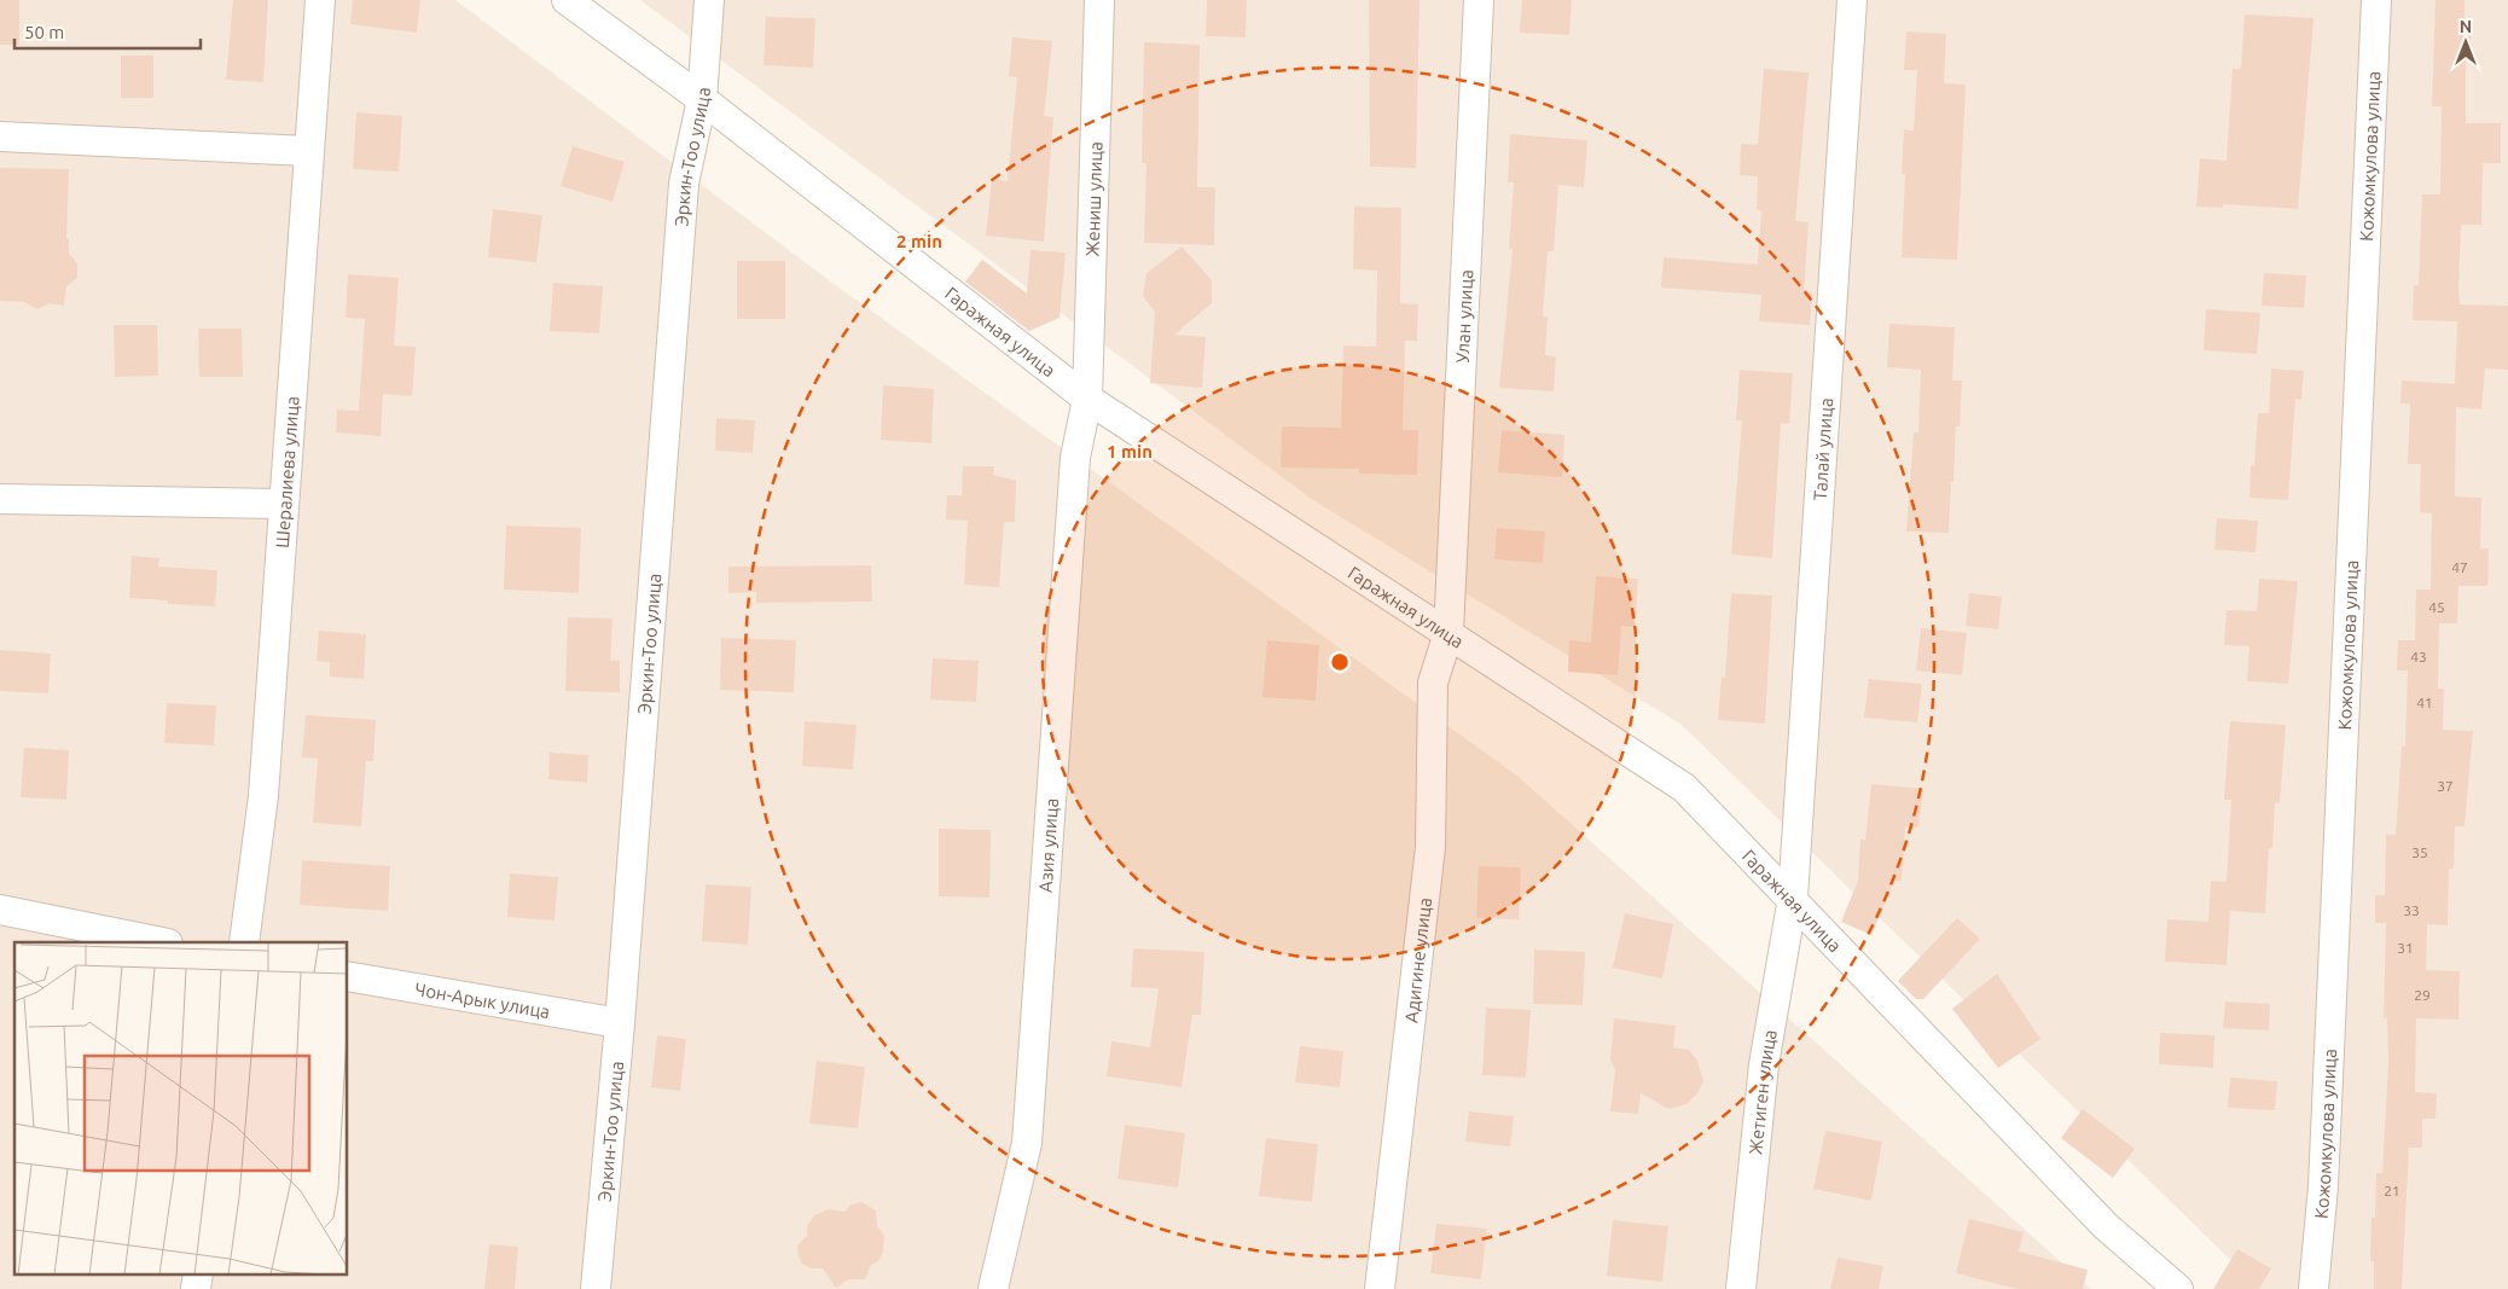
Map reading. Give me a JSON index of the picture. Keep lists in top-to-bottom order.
{
  "streets": {
    "street": [
      "Кожомкулова улица",
      "Эркин-Тоо улица",
      "Жениш улица",
      "Улан улица",
      "Гаражная улица",
      "Талай улица",
      "Шералиева улица",
      "Азия улица",
      "Адигине улица",
      "Чон-Арык улица",
      "Жетиген улица"
    ]
  },
  "crossings": [
    ["Эркин-Тоо улица", "Гаражная улица"],
    ["Эркин-Тоо улица", "Чон-Арык улица"],
    ["Жениш улица", "Гаражная улица"],
    ["Жениш улица", "Азия улица"],
    ["Улан улица", "Гаражная улица"],
    ["Улан улица", "Адигине улица"],
    ["Гаражная улица", "Талай улица"],
    ["Гаражная улица", "Азия улица"],
    ["Гаражная улица", "Адигине улица"],
    ["Гаражная улица", "Жетиген улица"],
    ["Талай улица", "Жетиген улица"]
  ],
  "house_numbers": [
    "47",
    "45",
    "43",
    "41",
    "37",
    "35",
    "33",
    "31",
    "29",
    "21"
  ],
  "scale_bar": "50 m",
  "north": "top",
  "rings": ["2 min", "1 min"]
}
